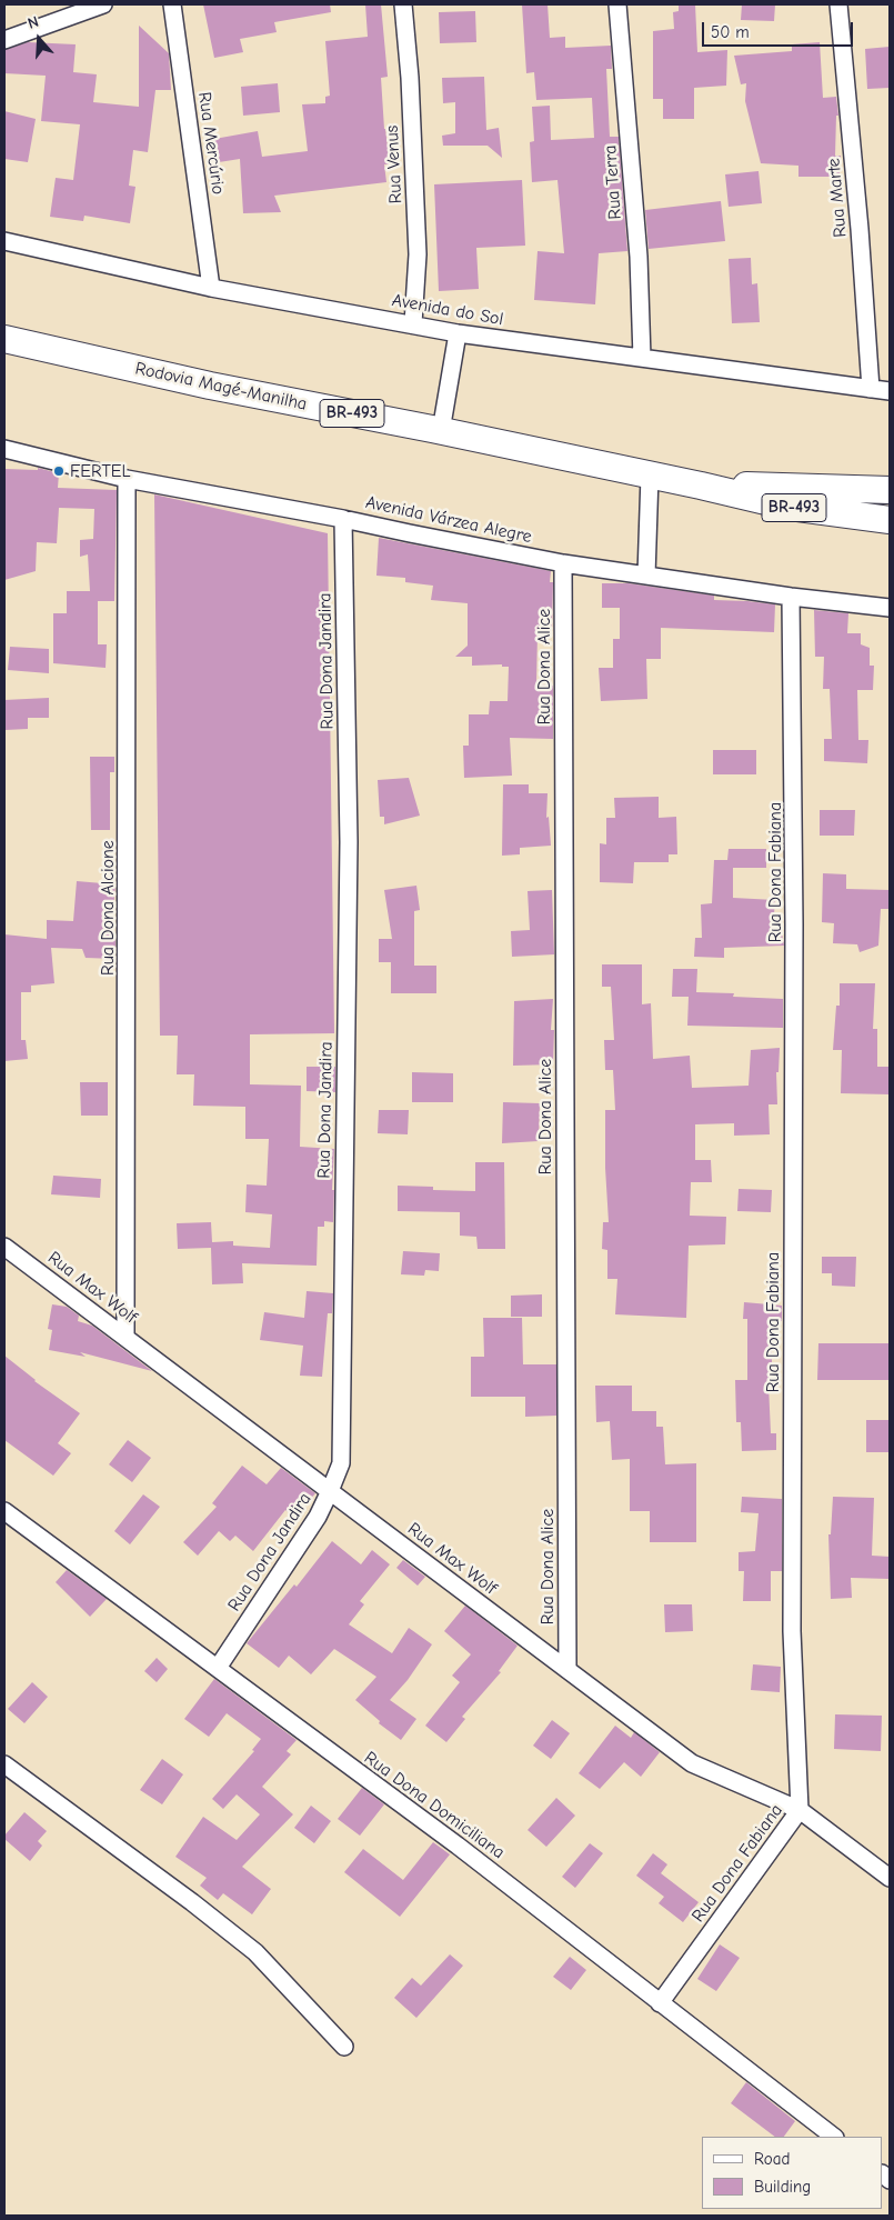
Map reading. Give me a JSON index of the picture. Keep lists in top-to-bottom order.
{
  "streets": {
    "highway": ["Rodovia Magé-Manilha", "BR-493"],
    "street": [
      "Rua Mercúrio",
      "Rua Venus",
      "Rua Terra",
      "Rua Marte",
      "Avenida do Sol",
      "Avenida Várzea Alegre",
      "Rua Dona Jandira",
      "Rua Dona Alice",
      "Rua Dona Fabiana",
      "Rua Dona Alcione",
      "Rua Max Wolf",
      "Rua Dona Domiciliana"
    ]
  },
  "crossings": [
    ["Rua Mercúrio", "Avenida do Sol"],
    ["Rua Venus", "Avenida do Sol"],
    ["Rua Terra", "Avenida do Sol"],
    ["Rua Marte", "Avenida do Sol"],
    ["Avenida Várzea Alegre", "Rua Dona Jandira"],
    ["Avenida Várzea Alegre", "Rua Dona Alice"],
    ["Avenida Várzea Alegre", "Rua Dona Fabiana"],
    ["Avenida Várzea Alegre", "Rua Dona Alcione"],
    ["Rua Dona Jandira", "Rua Max Wolf"],
    ["Rua Dona Jandira", "Rua Dona Domiciliana"],
    ["Rua Dona Alice", "Rua Max Wolf"],
    ["Rua Dona Fabiana", "Rua Max Wolf"],
    ["Rua Dona Fabiana", "Rua Dona Domiciliana"],
    ["Rua Dona Alcione", "Rua Max Wolf"]
  ],
  "places": ["FERTEL"],
  "legend": ["Road", "Building"],
  "scale_bar": "50 m",
  "north": "top"
}
